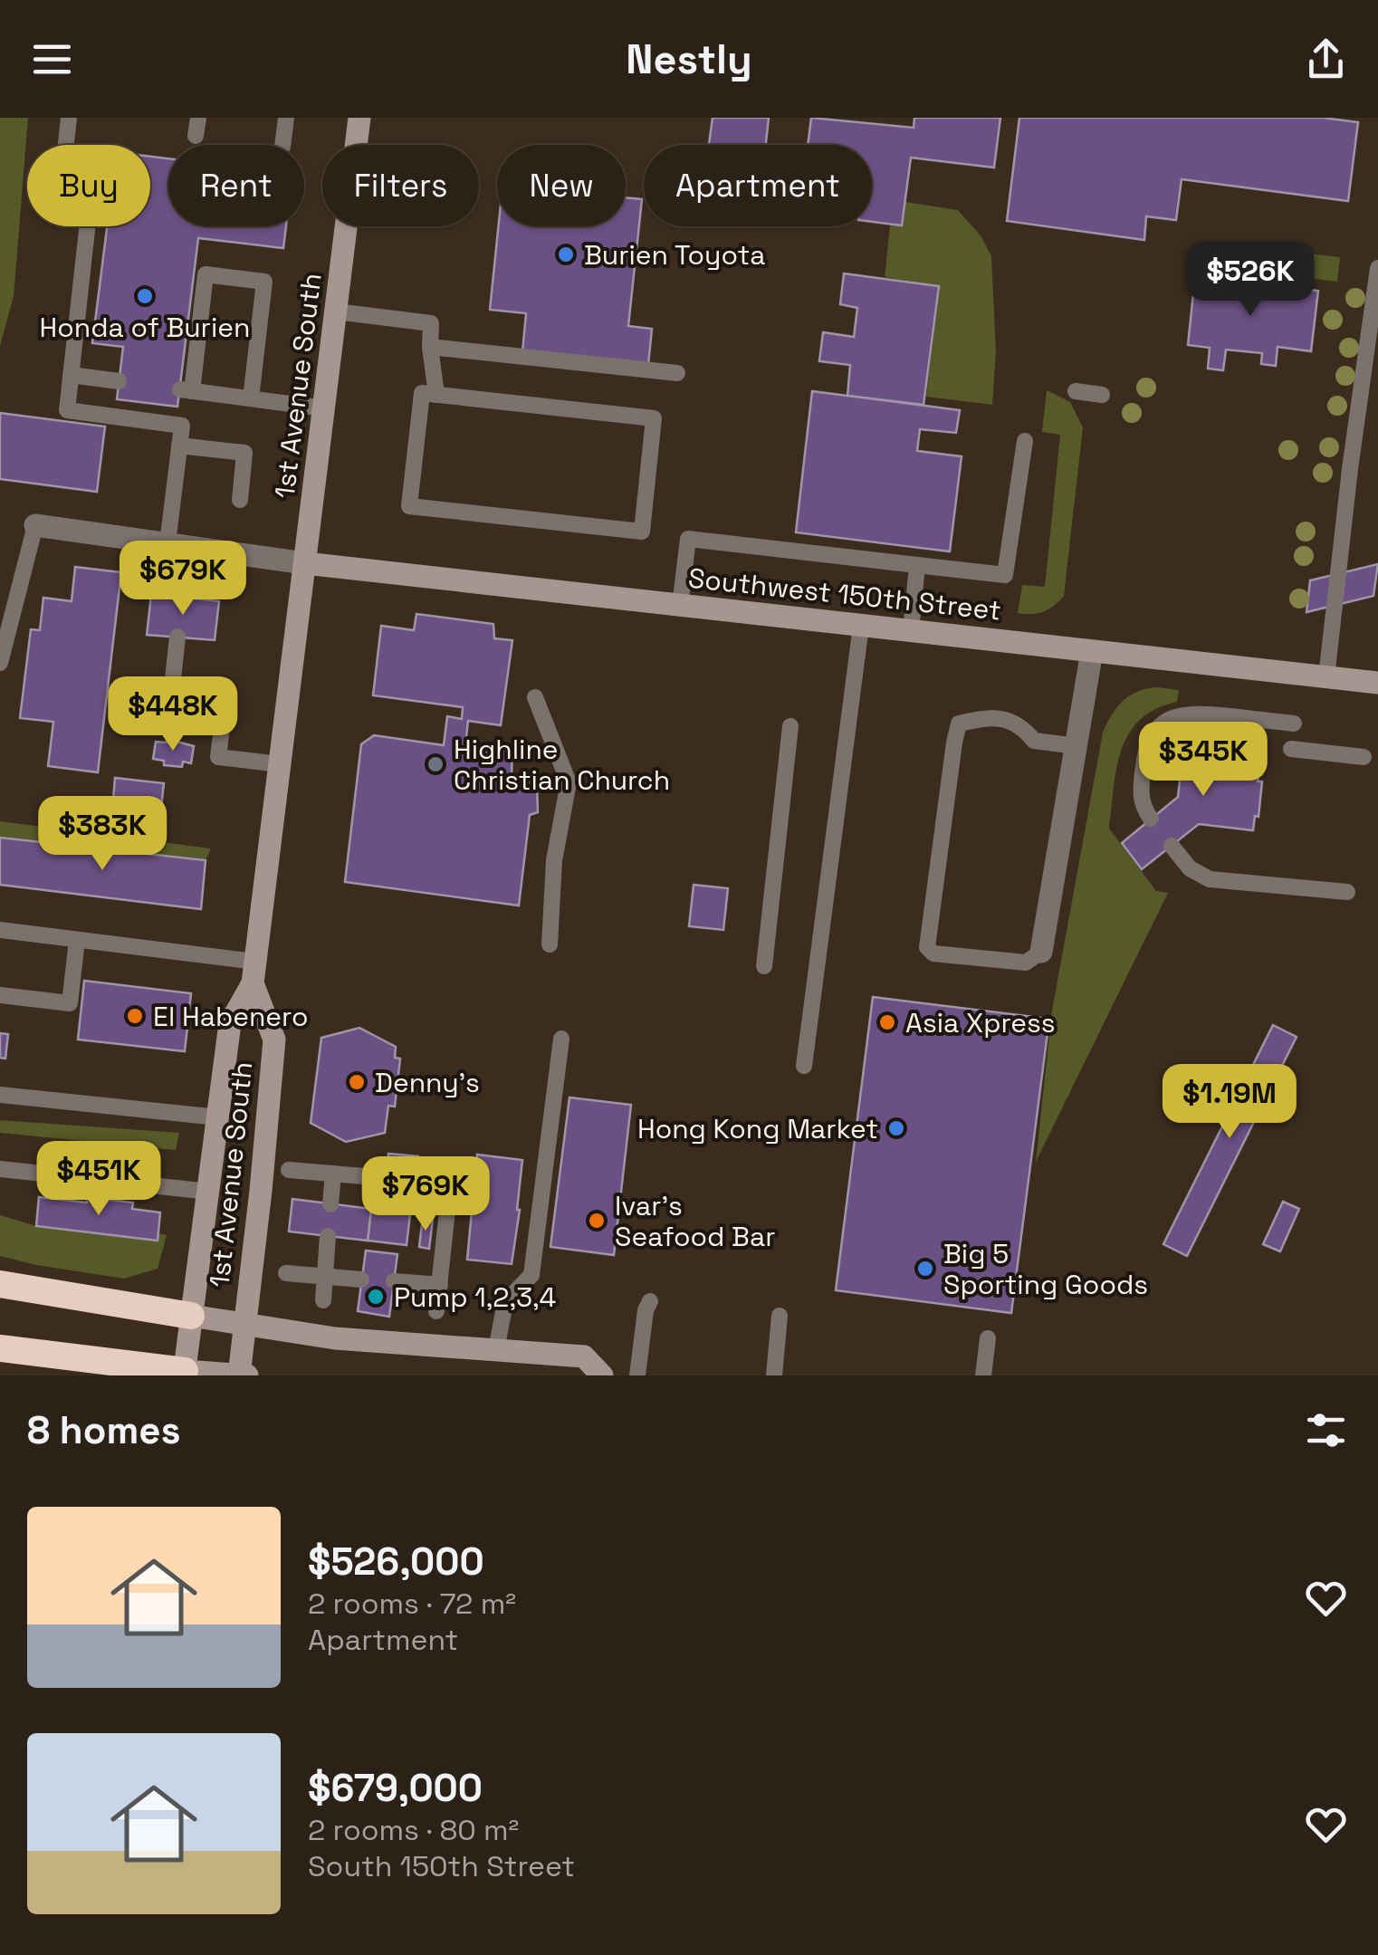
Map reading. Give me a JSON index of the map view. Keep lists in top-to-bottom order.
{
  "streets": {
    "main road": ["1st Avenue South", "Southwest 150th Street"]
  },
  "crossings": [
    ["1st Avenue South", "Southwest 150th Street"]
  ],
  "places": [
    "Burien Toyota",
    "Honda of Burien",
    "Highline Christian Church",
    "El Habenero",
    "Asia Xpress",
    "Denny's",
    "Hong Kong Market",
    "Ivar's Seafood Bar",
    "Big 5 Sporting Goods",
    "Pump 1,2,3,4"
  ],
  "page": {
    "header": "Nestly",
    "chip": [
      "Buy",
      "Rent",
      "Filters",
      "New",
      "Apartment"
    ],
    "price": [
      "$526K",
      "$679K",
      "$448K",
      "$345K",
      "$383K",
      "$1.19M",
      "$451K",
      "$769K"
    ],
    "heading": "8 homes",
    "list": [
      {
        "name": "$526,000",
        "note": "2 rooms · 72 m² · Apartment"
      },
      {
        "name": "$679,000",
        "note": "2 rooms · 80 m² · South 150th Street"
      }
    ]
  }
}
